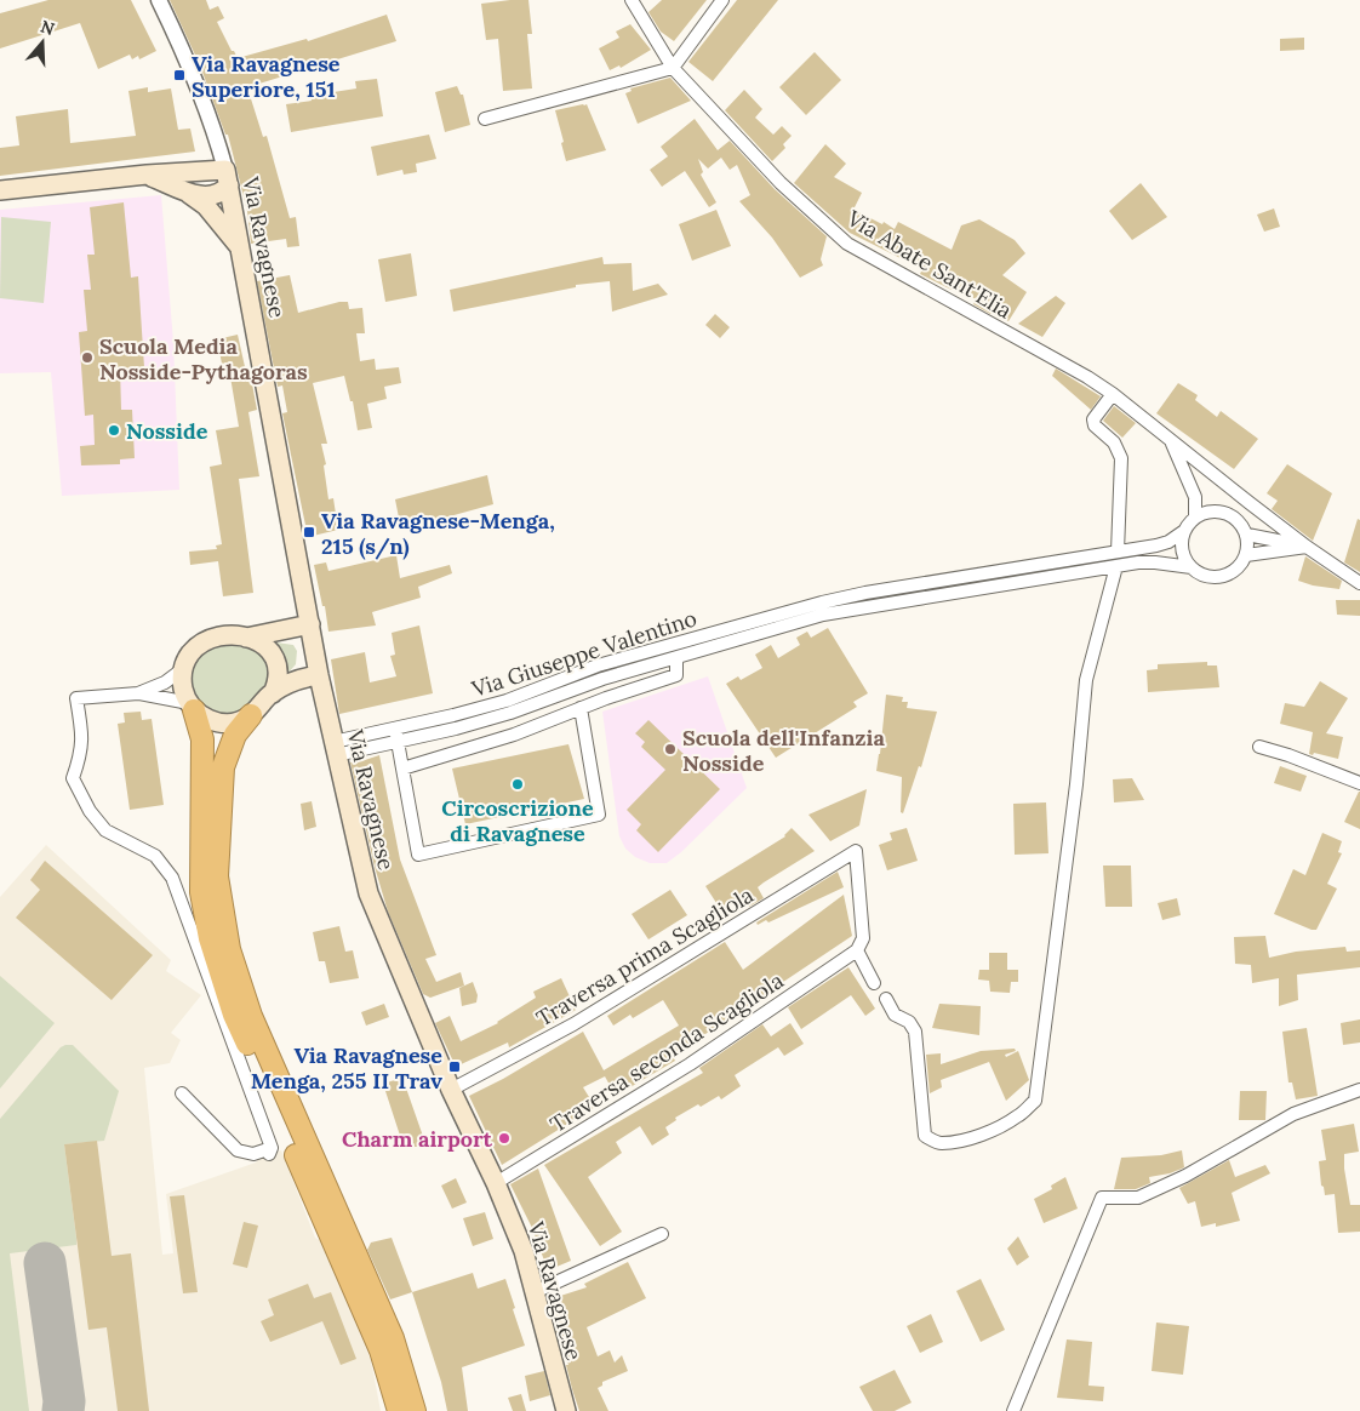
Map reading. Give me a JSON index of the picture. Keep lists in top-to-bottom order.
{
  "streets": {
    "main road": ["Via Ravagnese"],
    "street": [
      "Via Abate Sant'Elia",
      "Via Giuseppe Valentino",
      "Traversa prima Scagliola",
      "Traversa seconda Scagliola"
    ]
  },
  "crossings": [
    ["Via Ravagnese", "Via Giuseppe Valentino"],
    ["Via Ravagnese", "Traversa prima Scagliola"],
    ["Via Ravagnese", "Traversa seconda Scagliola"],
    ["Via Abate Sant'Elia", "Via Giuseppe Valentino"],
    ["Traversa prima Scagliola", "Traversa seconda Scagliola"]
  ],
  "places": {
    "transit": ["Via Ravagnese Superiore, 151", "Via Ravagnese-Menga, 215 (s/n)", "Via Ravagnese Menga, 255 II Trav"],
    "other": [
      "Scuola Media Nosside-Pythagoras",
      "Nosside",
      "Scuola dell'Infanzia Nosside",
      "Circoscrizione di Ravagnese",
      "Charm airport"
    ]
  },
  "north": "top"
}
